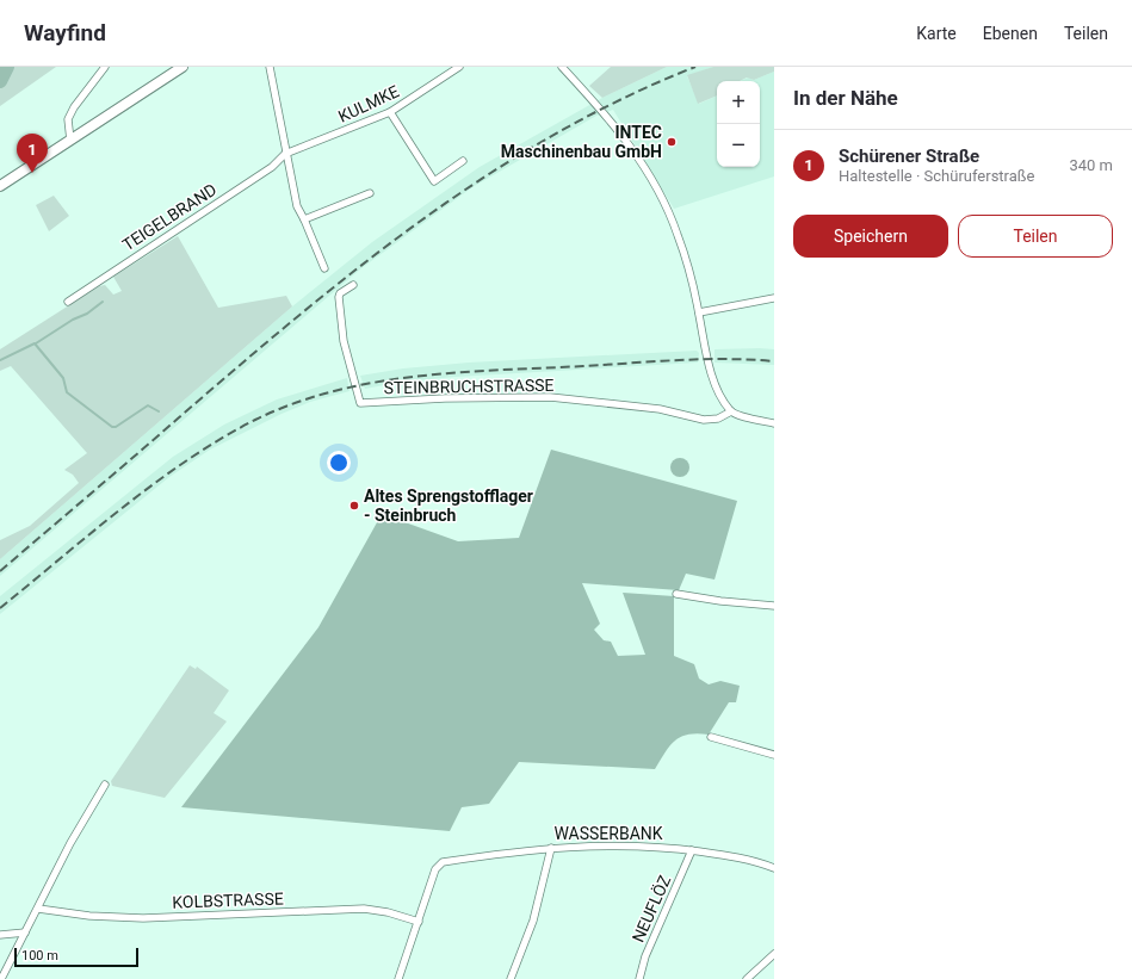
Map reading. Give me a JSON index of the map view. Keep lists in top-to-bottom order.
{
  "streets": {
    "street": [
      "KULMKE",
      "TEIGELBRAND",
      "STEINBRUCHSTRASSE",
      "WASSERBANK",
      "KOLBSTRASSE",
      "NEUFLÖZ"
    ]
  },
  "crossings": [
    ["KULMKE", "TEIGELBRAND"],
    ["WASSERBANK", "KOLBSTRASSE"],
    ["WASSERBANK", "NEUFLÖZ"]
  ],
  "places": ["INTEC Maschinenbau GmbH", "Altes Sprengstofflager - Steinbruch"],
  "scale_bar": "100 m",
  "page": {
    "header": "Wayfind",
    "nav": ["Karte", "Ebenen", "Teilen"],
    "heading": "In der Nähe",
    "map_buttons": ["+", "−"],
    "list": [
      {
        "mark": "1",
        "name": "Schürener Straße",
        "note": "Haltestelle · Schüruferstraße",
        "value": "340 m"
      }
    ],
    "pins": "1",
    "buttons": ["Speichern", "Teilen"],
    "scale": "100 m"
  }
}
